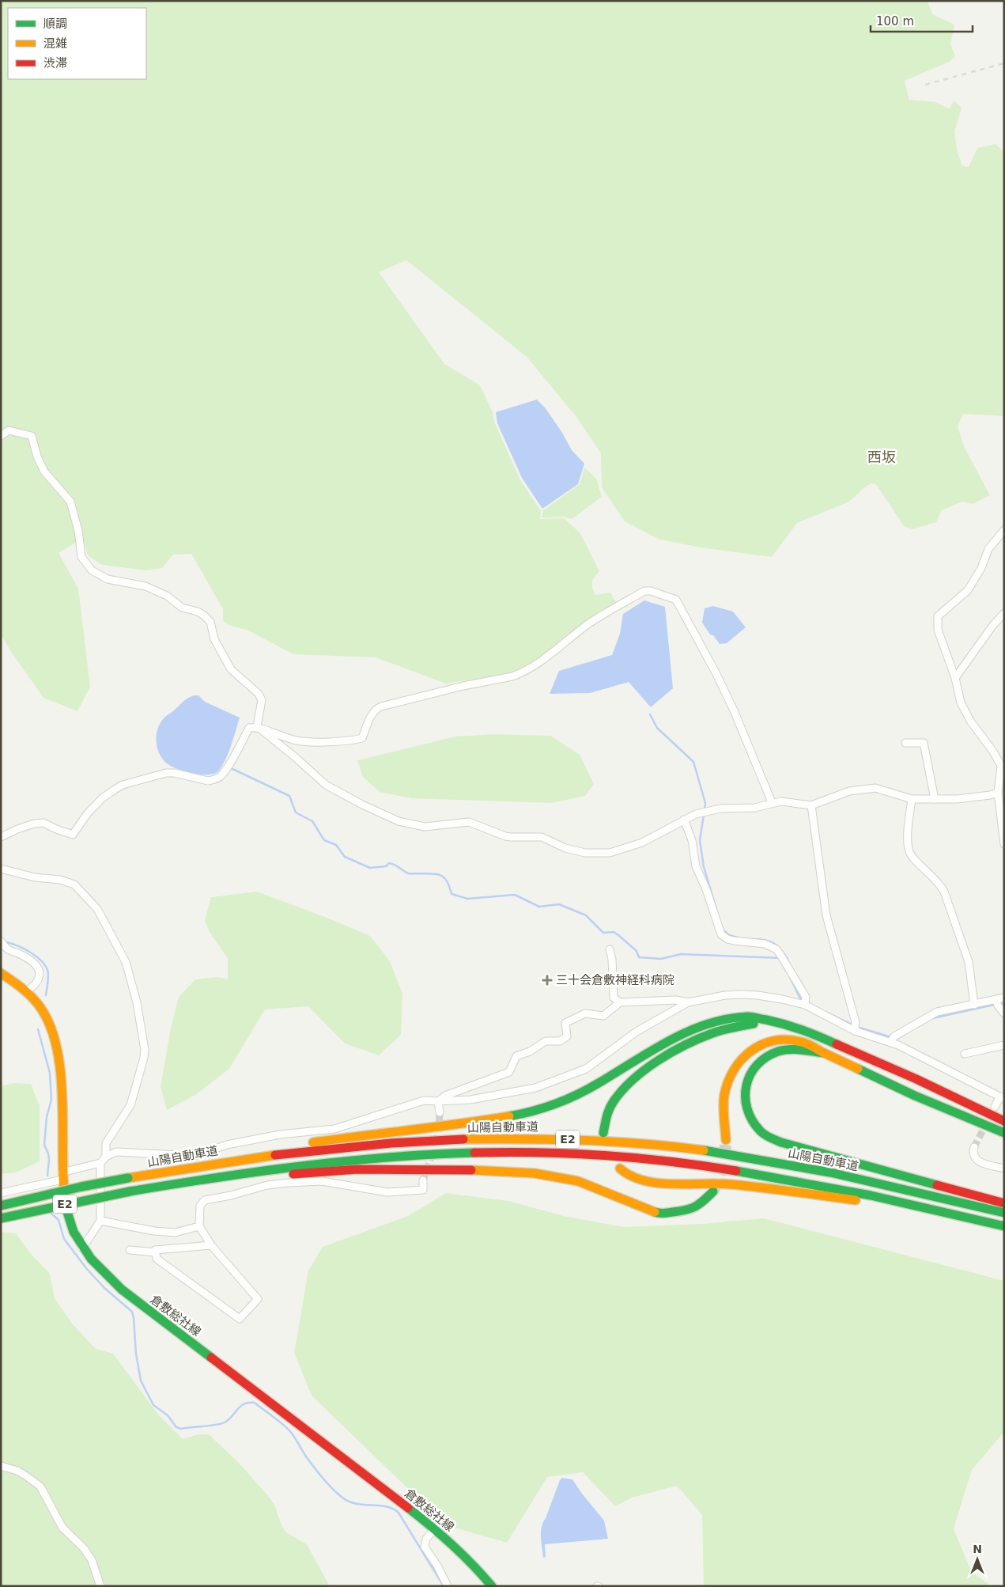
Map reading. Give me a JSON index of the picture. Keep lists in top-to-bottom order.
{
  "streets": {
    "main road": ["山陽自動車道", "E2", "倉敷総社線"]
  },
  "districts": ["西坂"],
  "places": {
    "health": ["三十会倉敷神経科病院"]
  },
  "legend": ["順調", "混雑", "渋滞"],
  "scale_bar": "100 m",
  "north": "top"
}
